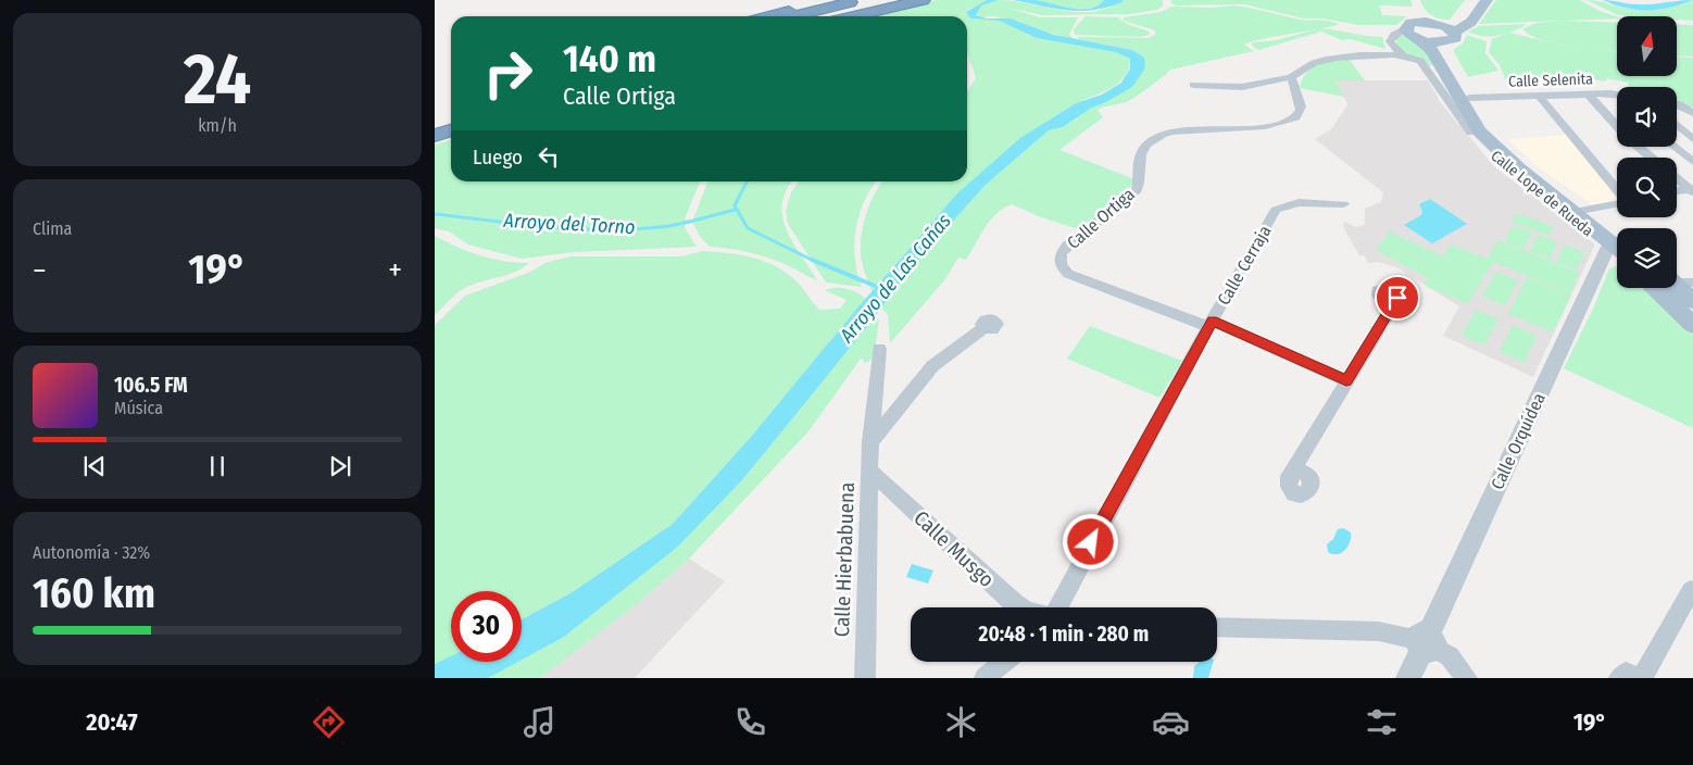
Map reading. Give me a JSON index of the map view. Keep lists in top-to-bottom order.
{
  "streets": {
    "main road": ["Calle Lope de Rueda"],
    "street": [
      "Calle Selenita",
      "Calle Ortiga",
      "Calle Cerraja",
      "Calle Orquídea",
      "Calle Musgo",
      "Calle Hierbabuena"
    ]
  },
  "crossings": [
    ["Calle Selenita", "Calle Lope de Rueda"],
    ["Calle Lope de Rueda", "Calle Orquídea"],
    ["Calle Ortiga", "Calle Cerraja"],
    ["Calle Musgo", "Calle Hierbabuena"]
  ],
  "water": ["Arroyo del Torno", "Arroyo de Las Cañas"],
  "north": "top",
  "page": {
    "tile": [
      ["24", "km/h"],
      "Clima",
      ["Autonomía · 32%", "160 km"]
    ],
    "turn": ["140 m", "Calle Ortiga"],
    "then": "Luego",
    "heat": ["−", "19°", "+"],
    "song": ["106.5 FM", "Música"],
    "limit": "30",
    "trip": "20:48 · 1 min · 280 m",
    "tabs": ["20:47", "19°"]
  }
}
